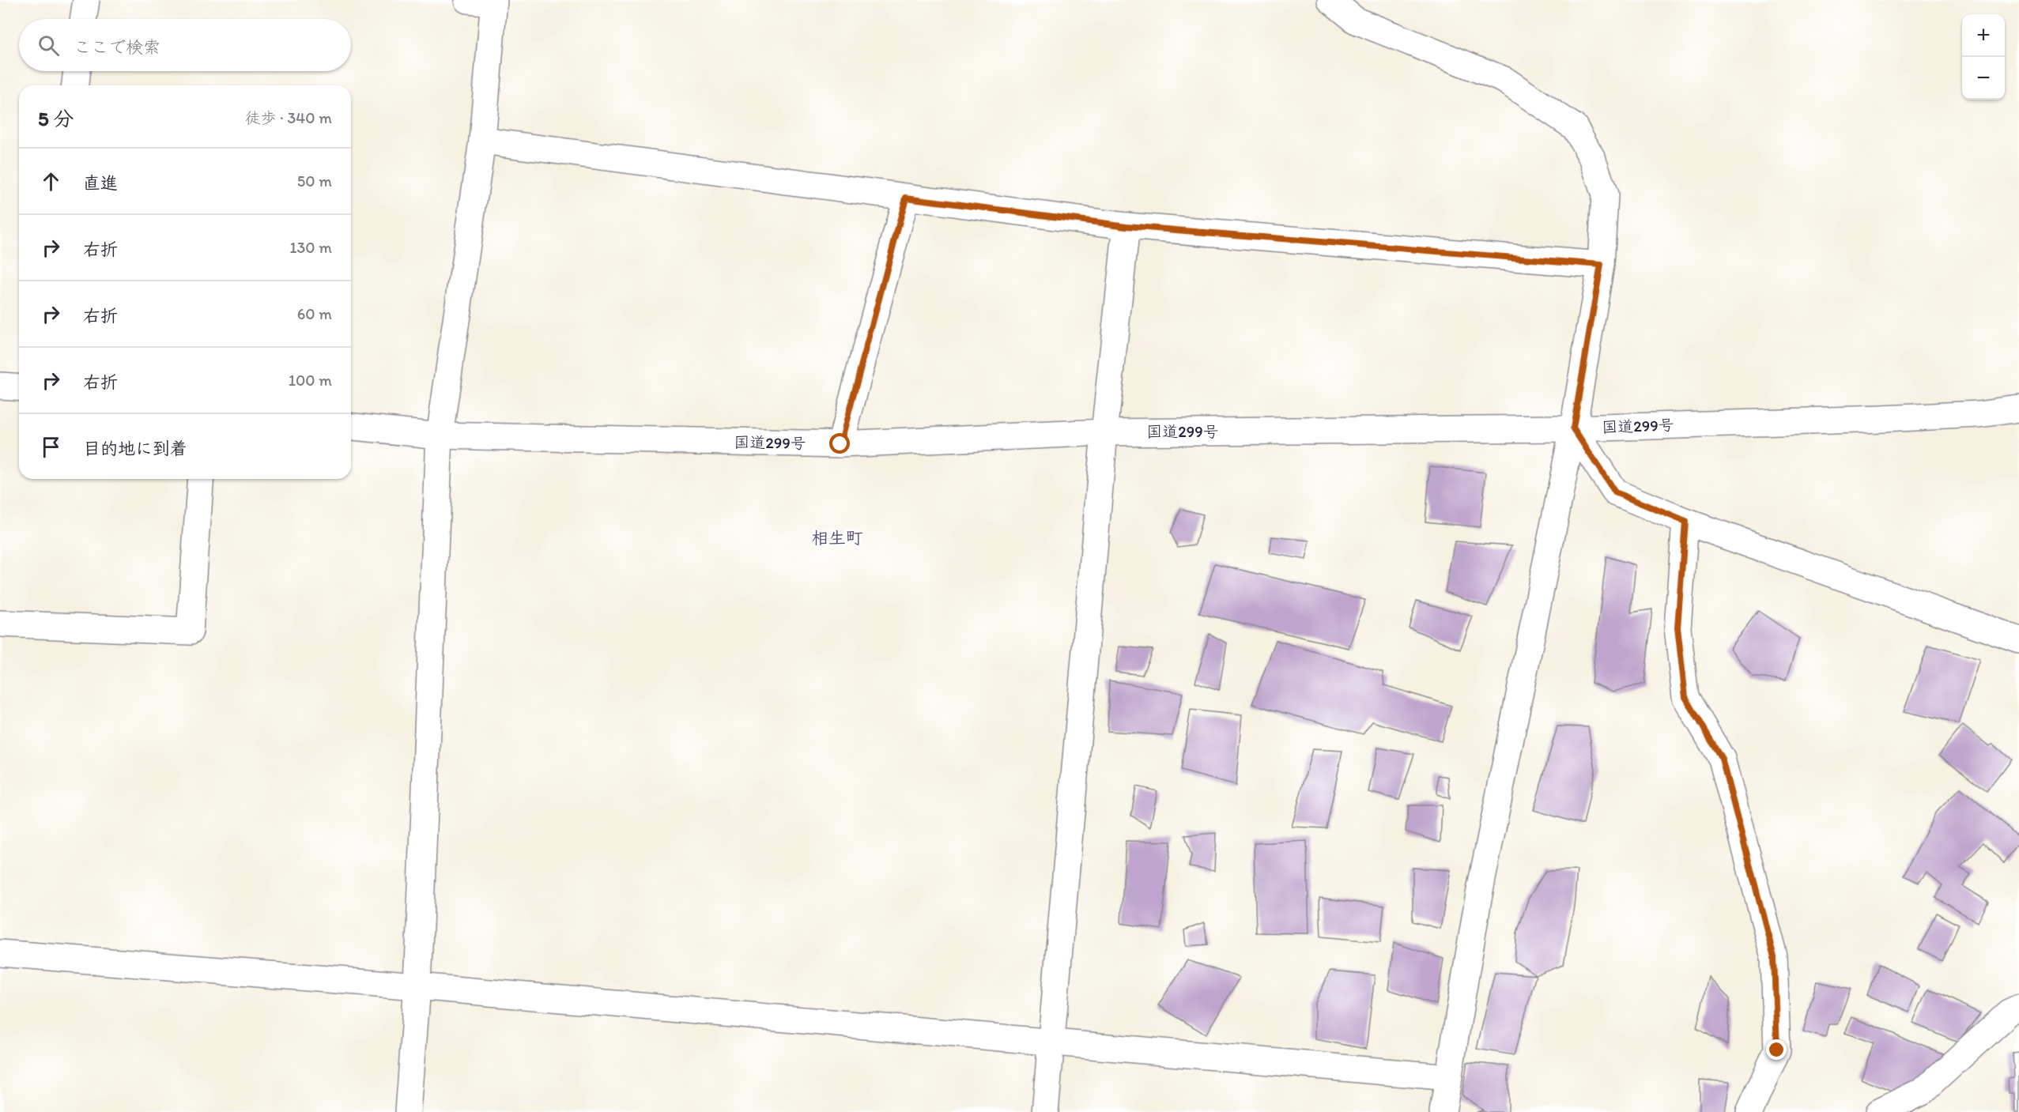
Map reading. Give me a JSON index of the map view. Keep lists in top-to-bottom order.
{
  "streets": {
    "main road": ["国道299号"]
  },
  "districts": ["相生町"],
  "page": {
    "map_buttons": ["+", "−"],
    "search": "ここで検索",
    "heading": ["5 分", "徒歩 · 340 m"],
    "list": [
      ["直進", "50 m"],
      ["右折", "130 m"],
      ["右折", "60 m"],
      ["右折", "100 m"],
      "目的地に到着"
    ]
  }
}
